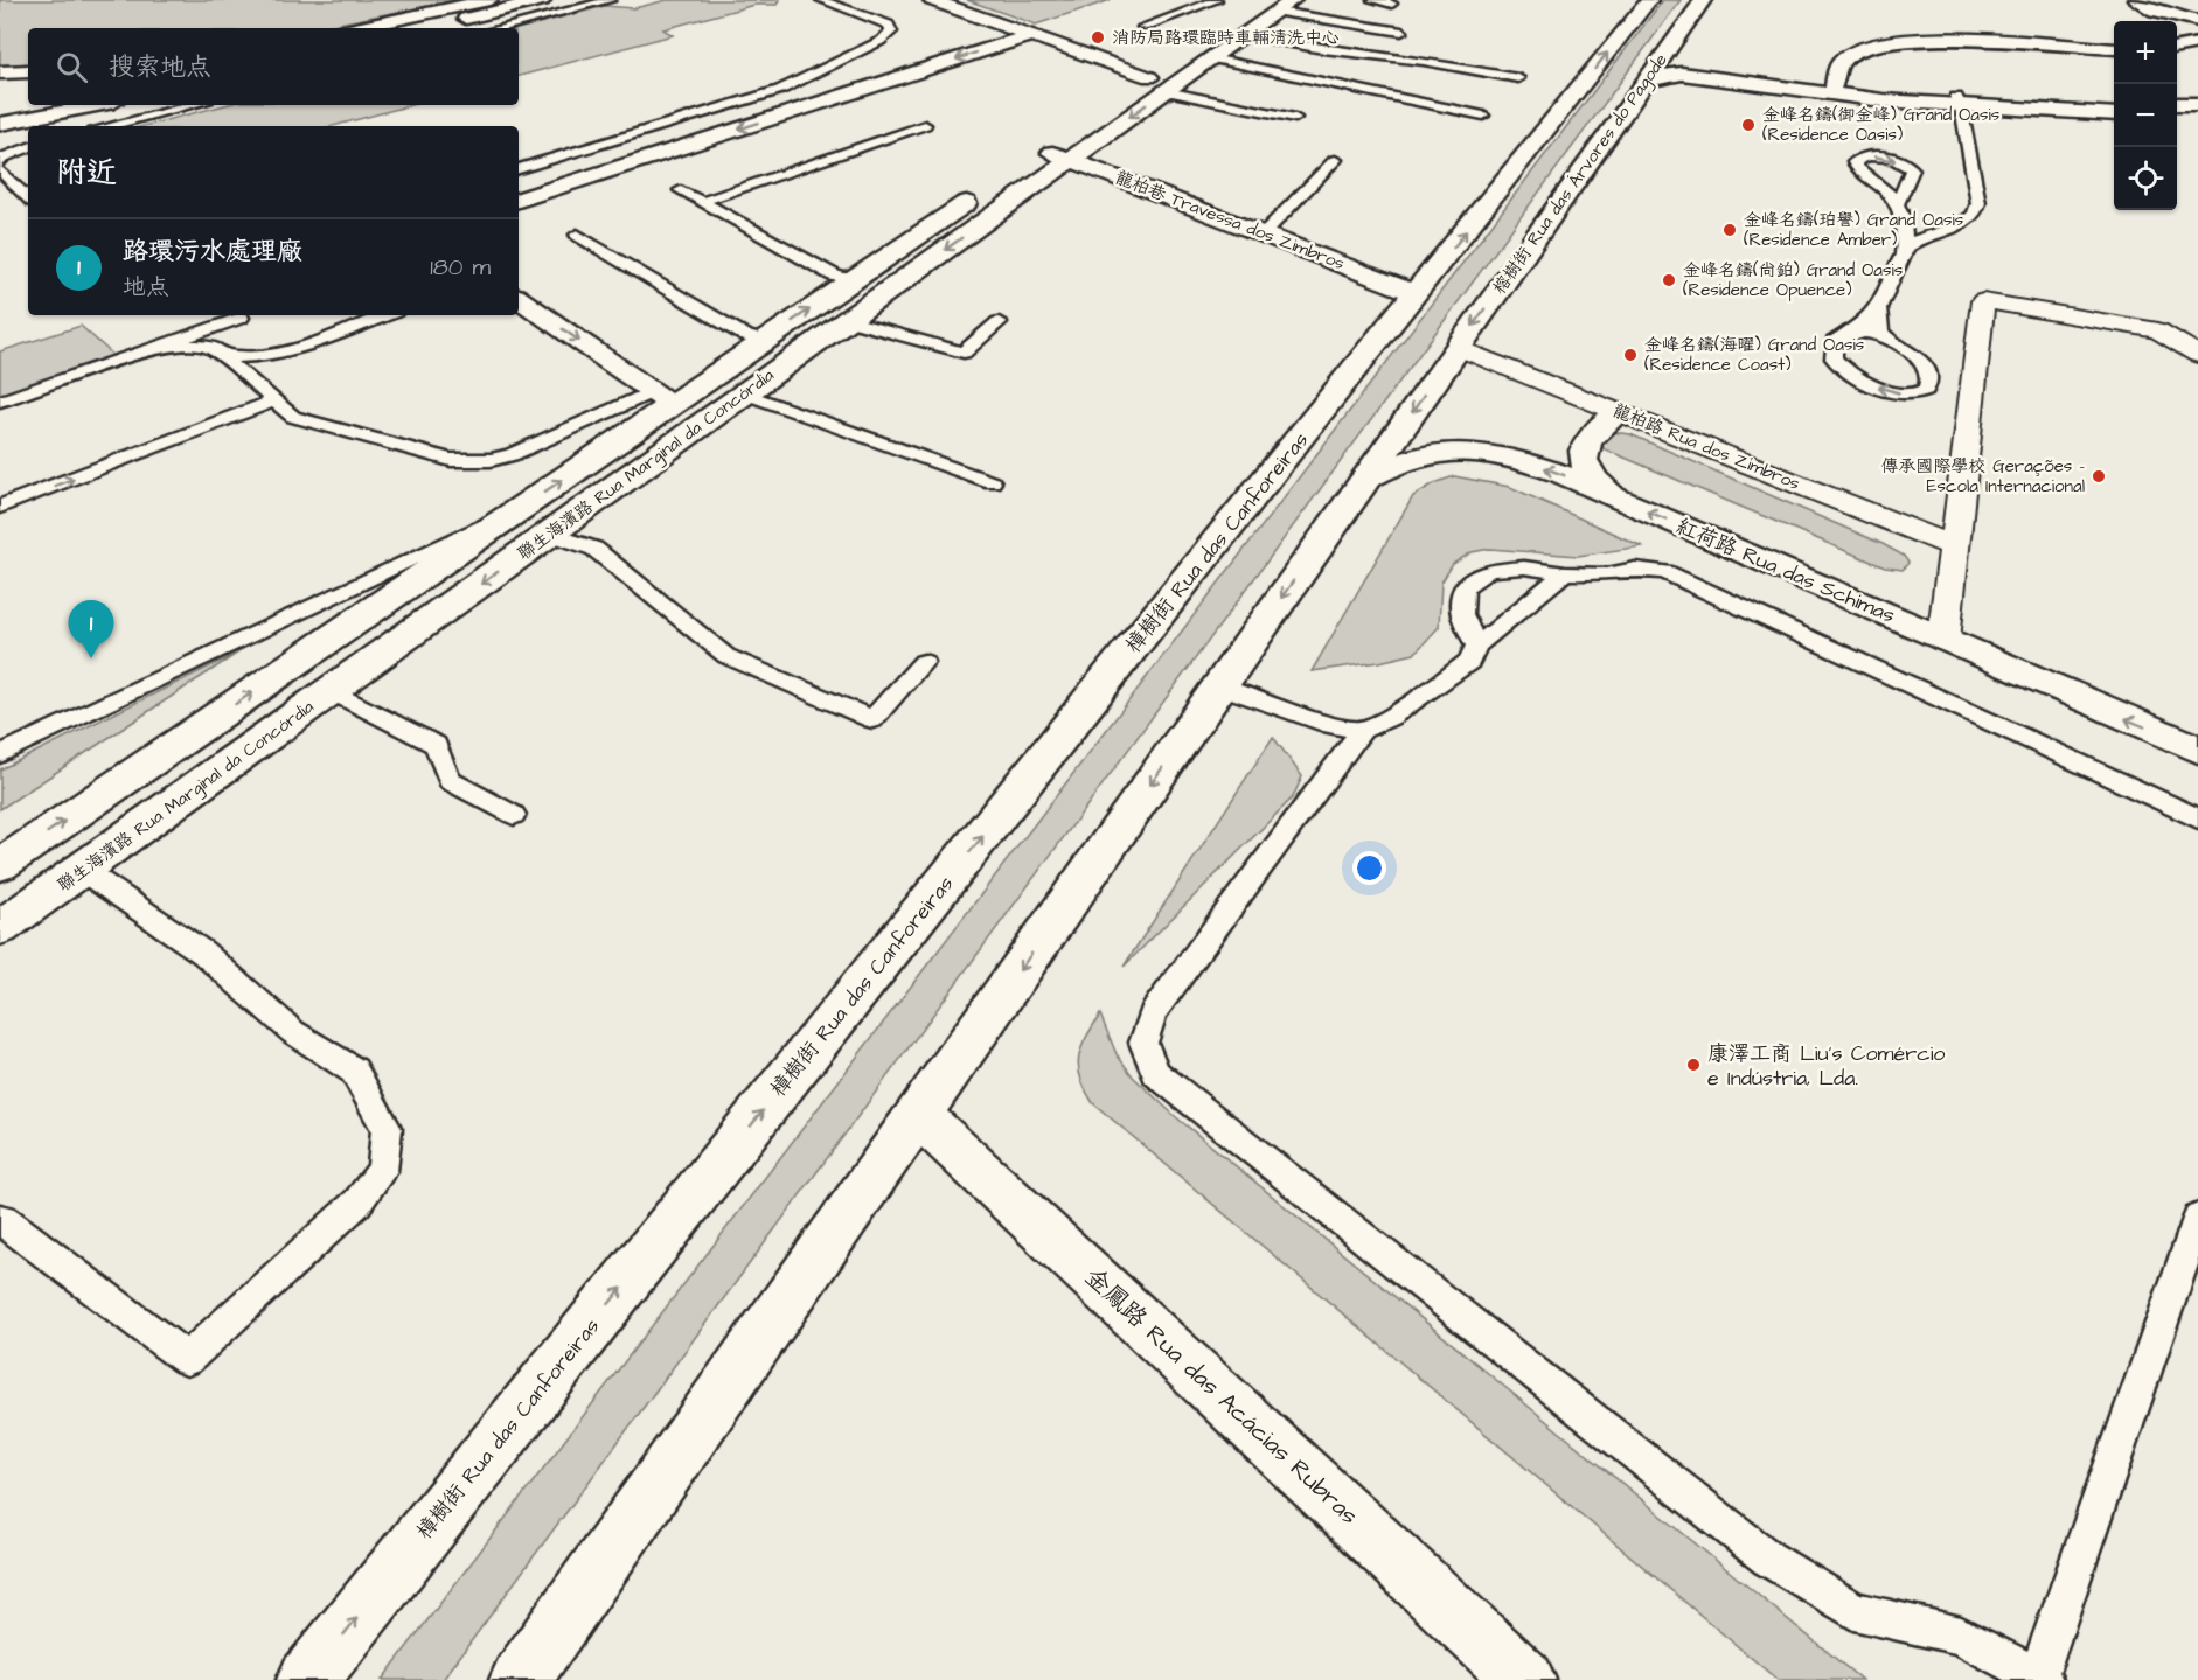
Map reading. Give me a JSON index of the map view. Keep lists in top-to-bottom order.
{
  "streets": {
    "street": [
      "榕樹街 Rua das Árvores do Pagode",
      "龍柏巷 Travessa dos Zimbros",
      "龍柏路 Rua dos Zimbros",
      "聯生海濱路 Rua Marginal da Concórdia",
      "樟樹街 Rua das Canforeiras",
      "紅荷路 Rua das Schimas",
      "金鳳路 Rua das Acácias Rubras"
    ]
  },
  "crossings": [
    ["榕樹街 Rua das Árvores do Pagode", "龍柏路 Rua dos Zimbros"],
    ["龍柏巷 Travessa dos Zimbros", "聯生海濱路 Rua Marginal da Concórdia"],
    ["龍柏巷 Travessa dos Zimbros", "樟樹街 Rua das Canforeiras"]
  ],
  "one_way": ["紅荷路 Rua das Schimas"],
  "places": [
    "消防局路環臨時車輛清洗中心",
    "金峰名鑄(御金峰) Grand Oasis (Residence Oasis)",
    "金峰名鑄(珀譽) Grand Oasis (Residence Amber)",
    "金峰名鑄(尚鉑) Grand Oasis (Residence Opuence)",
    "金峰名鑄(海曜) Grand Oasis (Residence Coast)",
    "傳承國際學校 Gerações – Escola Internacional",
    "康澤工商 Liu's Comércio e Indústria, Lda."
  ],
  "page": {
    "map_buttons": ["+", "−"],
    "search": "搜索地点",
    "heading": "附近",
    "list": [
      {
        "mark": "1",
        "name": "路環污水處理廠",
        "note": "地点",
        "value": "180 m"
      }
    ],
    "pins": "1"
  }
}
